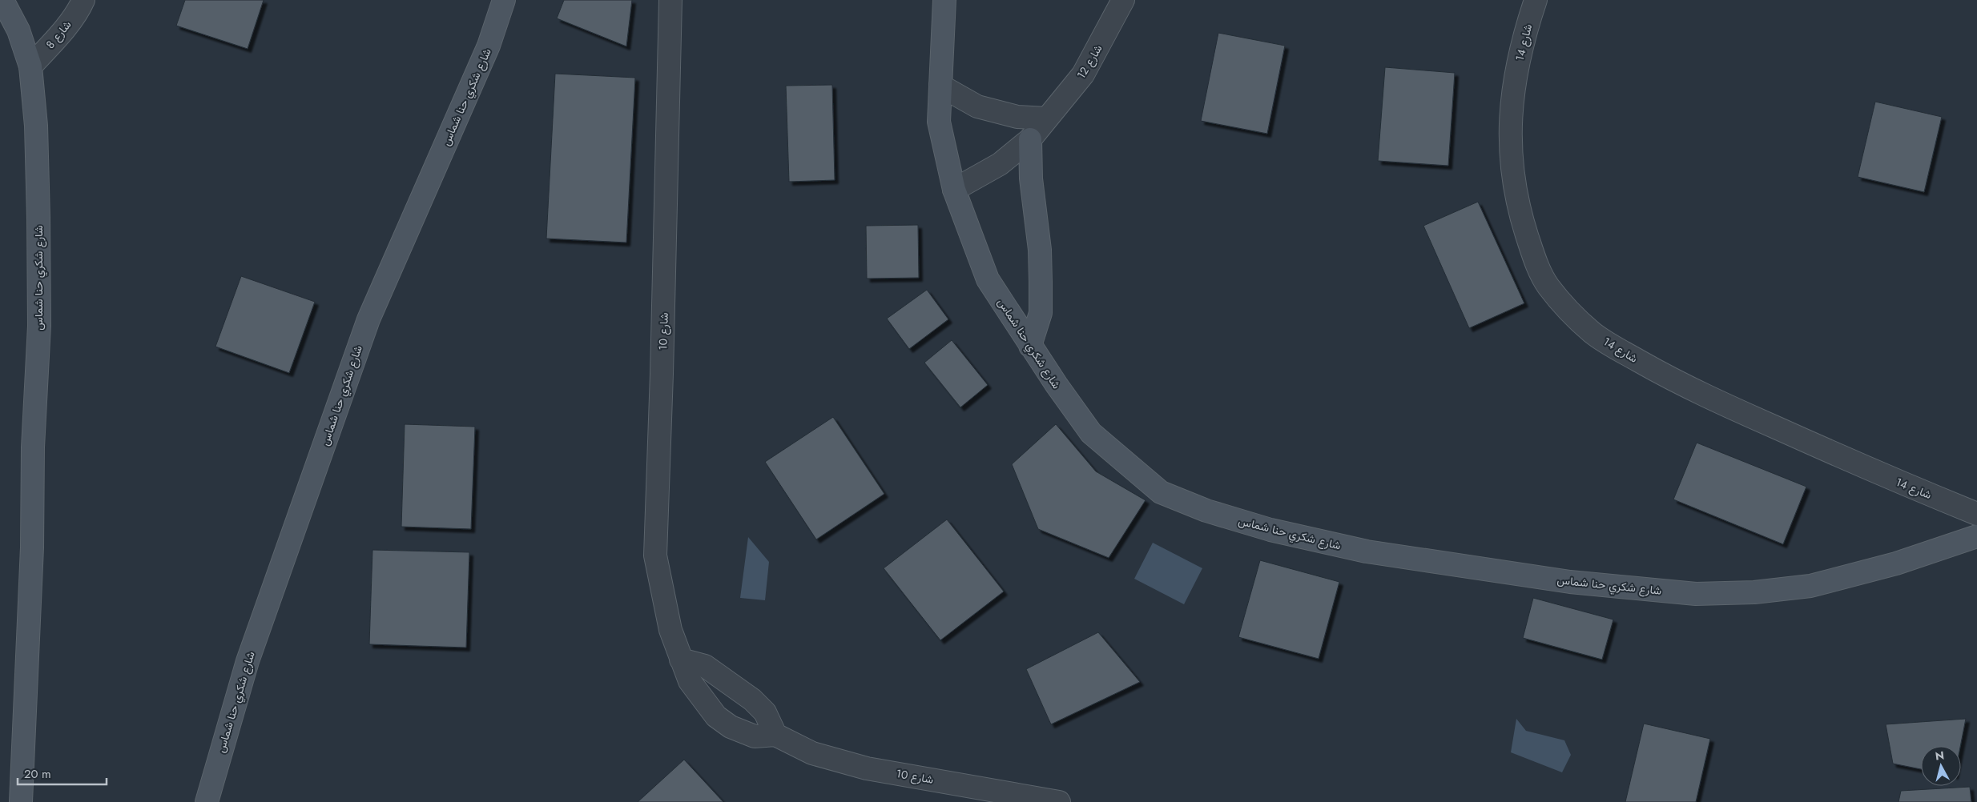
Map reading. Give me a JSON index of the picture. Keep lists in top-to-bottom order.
{
  "streets": {
    "street": [
      "شارع 8",
      "شارع 14",
      "شارع 12",
      "شارع شكري حنا شماس",
      "شارع 10"
    ]
  },
  "crossings": [
    ["شارع 8", "شارع شكري حنا شماس"],
    ["شارع 12", "شارع شكري حنا شماس"]
  ],
  "scale_bar": "20 m",
  "north": "top"
}
